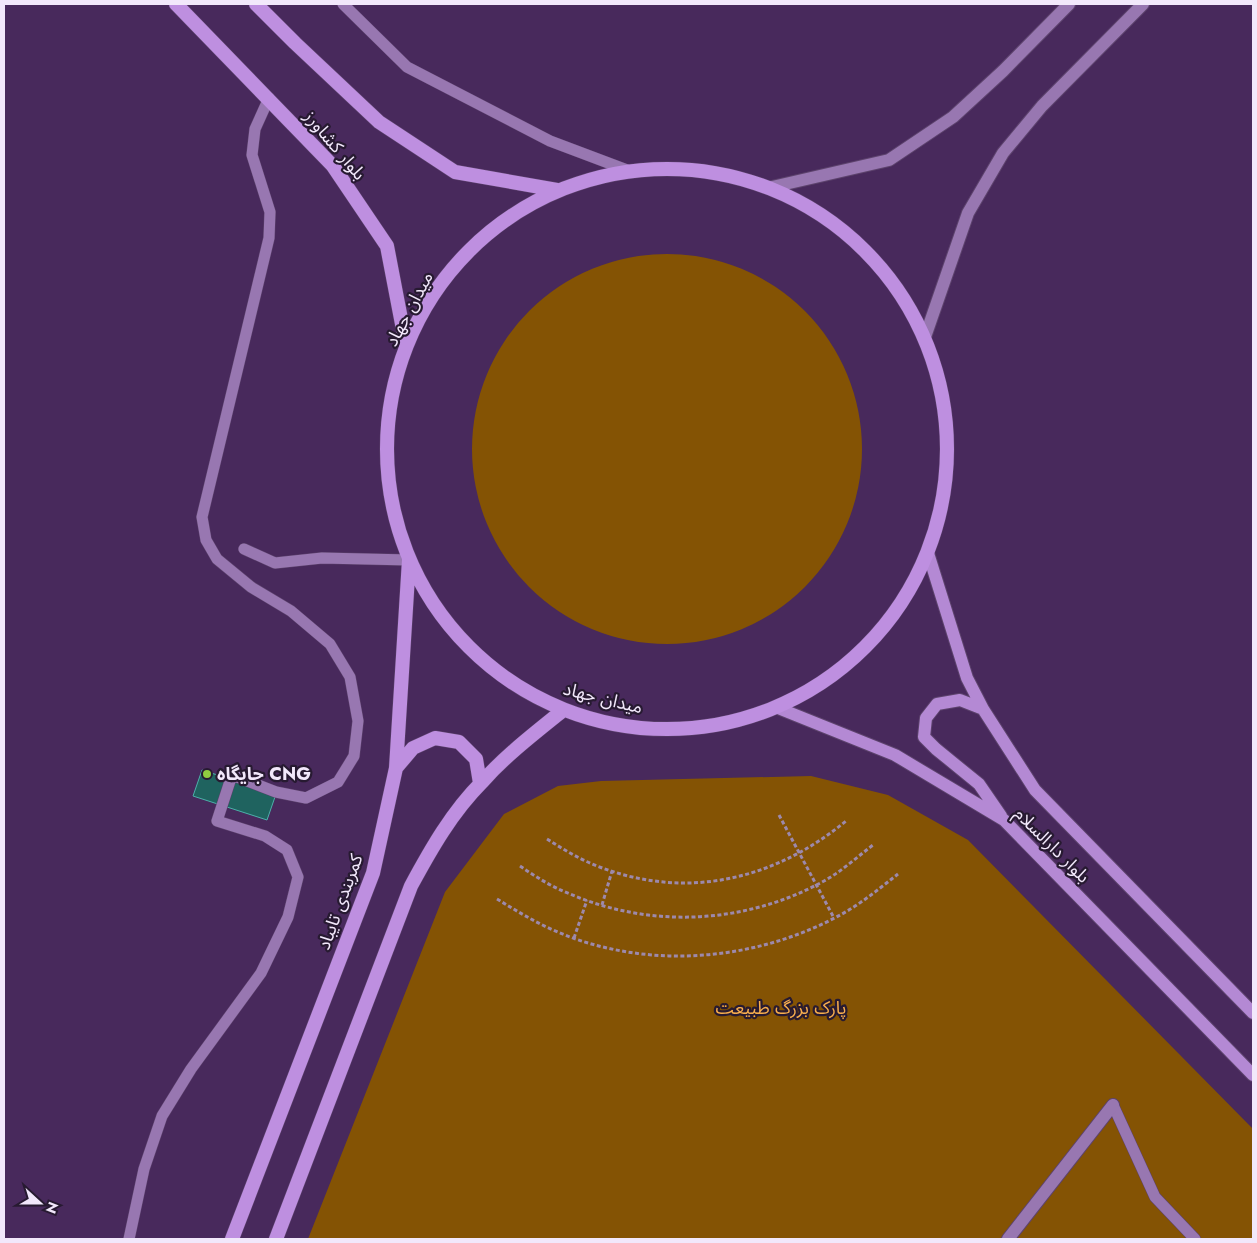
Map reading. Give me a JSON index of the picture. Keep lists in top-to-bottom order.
{
  "streets": {
    "highway": ["بلوار کشاورز", "میدان جهاد", "کمربندی تایباد"],
    "main road": ["بلوار دارالسلام"]
  },
  "crossings": [
    ["بلوار کشاورز", "میدان جهاد"],
    ["میدان جهاد", "بلوار دارالسلام"],
    ["میدان جهاد", "کمربندی تایباد"]
  ],
  "parks": ["پارک بزرگ طبیعت"],
  "places": ["جایگاه CNG"],
  "north": "right"
}
